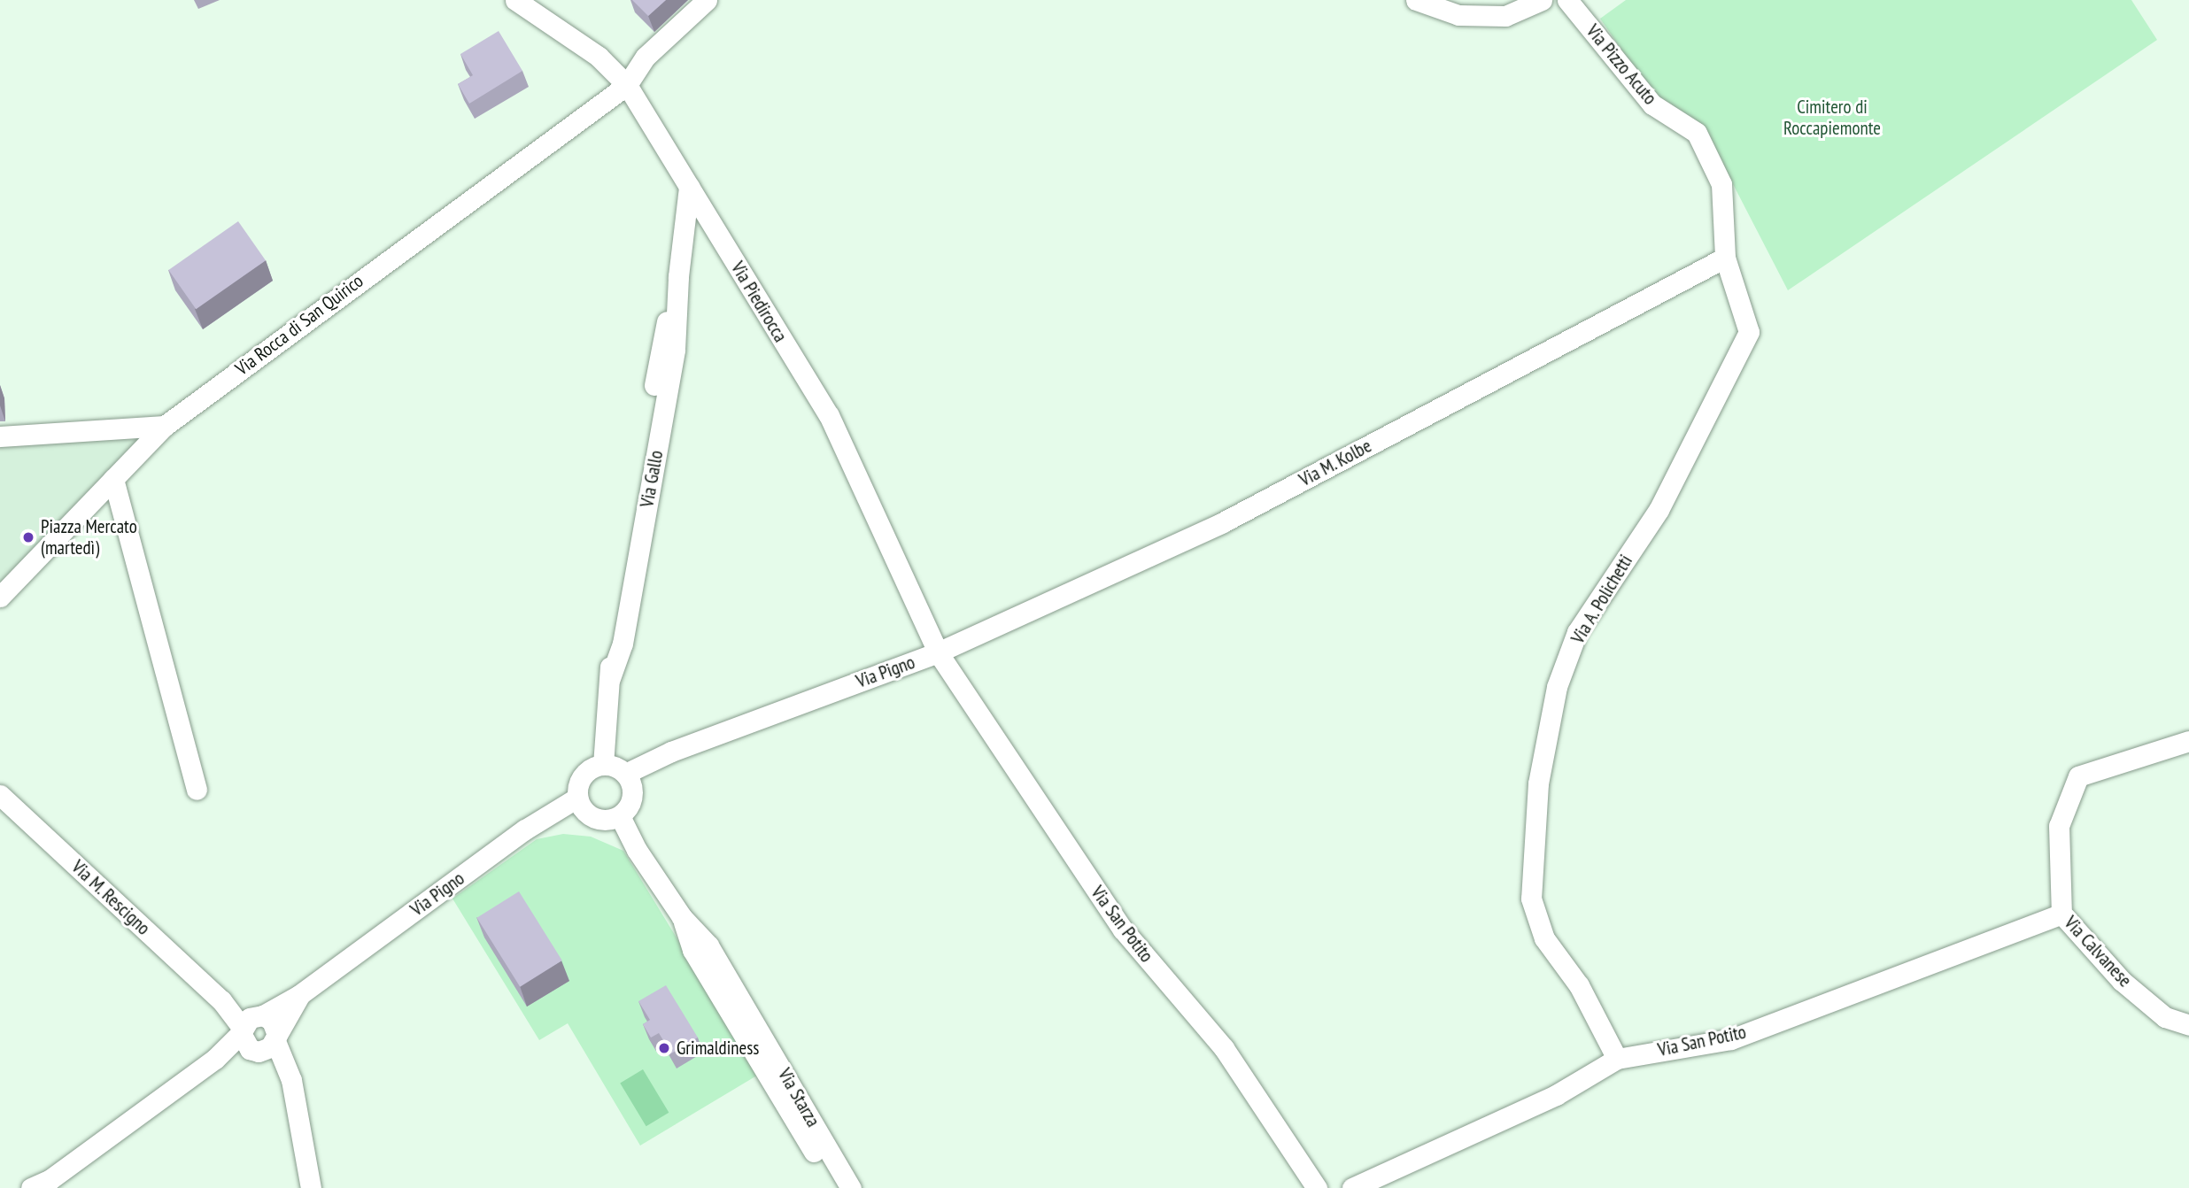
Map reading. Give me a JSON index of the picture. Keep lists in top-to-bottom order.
{
  "streets": {
    "street": [
      "Via Pizzo Acuto",
      "Via Piedirocca",
      "Via Rocca di San Quirico",
      "Via M. Kolbe",
      "Via Gallo",
      "Via A. Polichetti",
      "Via Pigno",
      "Via M. Rescigno",
      "Via San Potito",
      "Via Calvanese",
      "Via Starza"
    ]
  },
  "crossings": [
    ["Via Pizzo Acuto", "Via M. Kolbe"],
    ["Via Pizzo Acuto", "Via A. Polichetti"],
    ["Via Piedirocca", "Via Rocca di San Quirico"],
    ["Via Piedirocca", "Via M. Kolbe"],
    ["Via Piedirocca", "Via Gallo"],
    ["Via Piedirocca", "Via Pigno"],
    ["Via Piedirocca", "Via San Potito"],
    ["Via M. Kolbe", "Via A. Polichetti"],
    ["Via M. Kolbe", "Via Pigno"],
    ["Via M. Kolbe", "Via San Potito"],
    ["Via Gallo", "Via Pigno"],
    ["Via Gallo", "Via Starza"],
    ["Via A. Polichetti", "Via San Potito"],
    ["Via Pigno", "Via M. Rescigno"],
    ["Via Pigno", "Via San Potito"],
    ["Via Pigno", "Via Starza"],
    ["Via San Potito", "Via Calvanese"]
  ],
  "parks": ["Cimitero di Roccapiemonte"],
  "places": ["Piazza Mercato (martedì)", "Grimaldiness"]
}
